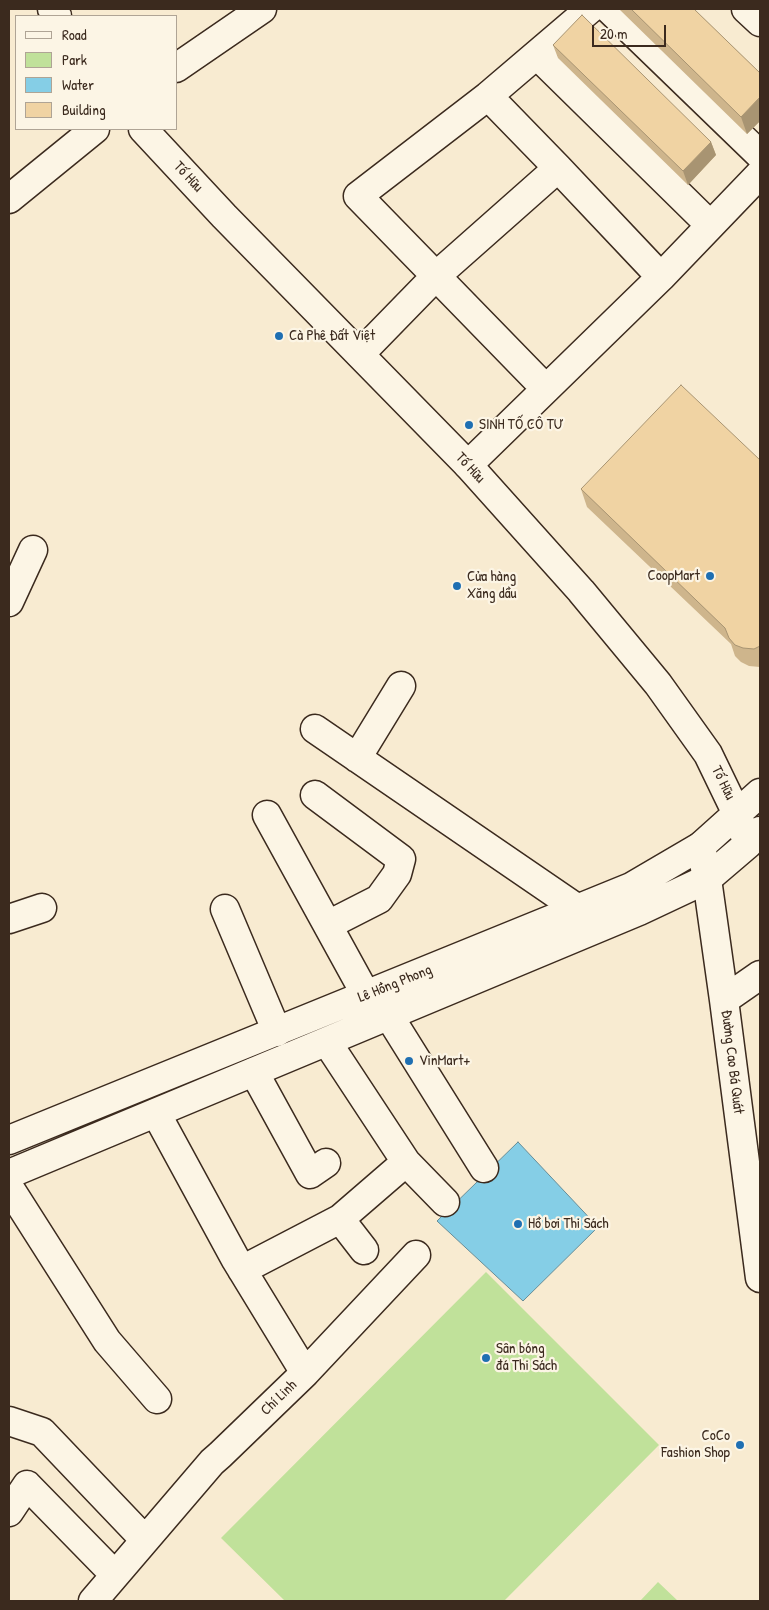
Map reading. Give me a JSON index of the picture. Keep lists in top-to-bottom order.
{
  "streets": {
    "street": [
      "Tố Hữu",
      "Lê Hồng Phong",
      "Đường Cao Bá Quát",
      "Chí Linh"
    ]
  },
  "crossings": [
    ["Tố Hữu", "Lê Hồng Phong"],
    ["Lê Hồng Phong", "Đường Cao Bá Quát"],
    ["Lê Hồng Phong", "Chí Linh"]
  ],
  "places": [
    "Cà Phê Đất Việt",
    "SINH TỐ CÔ TƯ",
    "CoopMart",
    "Cửa hàng Xăng dầu",
    "VinMart+",
    "Hồ bơi Thi Sách",
    "Sân bóng đá Thi Sách",
    "CoCo Fashion Shop"
  ],
  "legend": [
    "Road",
    "Park",
    "Water",
    "Building"
  ],
  "scale_bar": "20 m"
}
